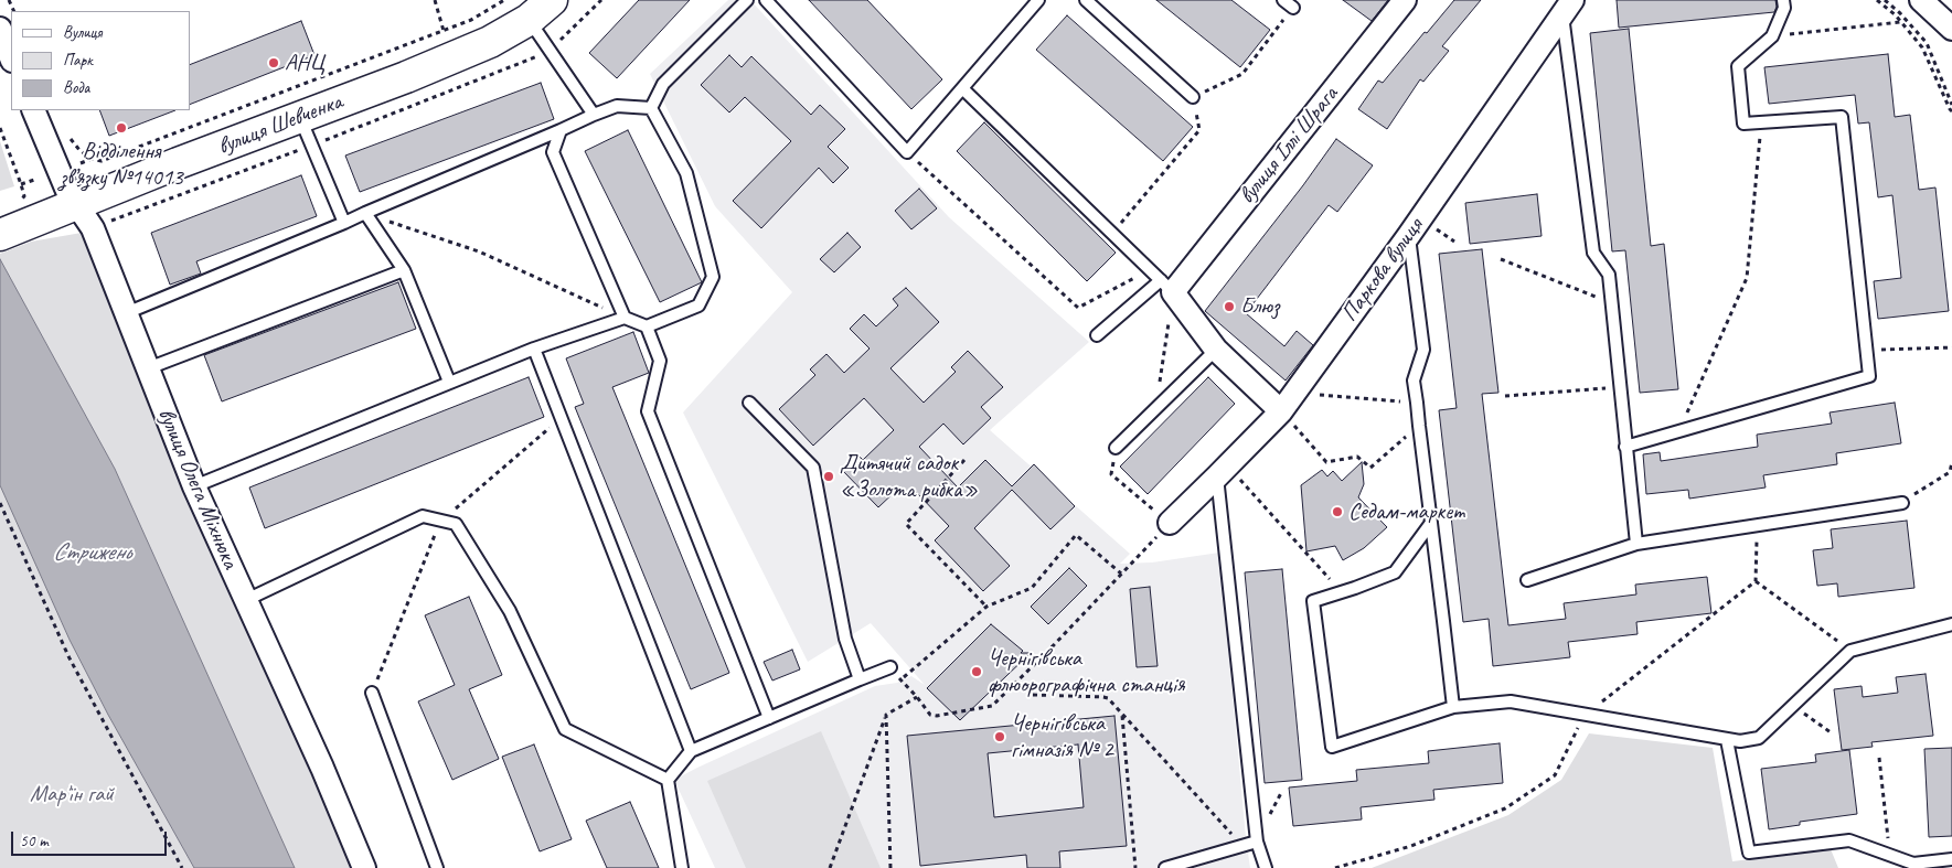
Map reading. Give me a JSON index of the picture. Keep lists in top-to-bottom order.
{
  "streets": {
    "main road": ["вулиця Шевченка"],
    "street": ["вулиця Іллі Шрага", "Паркова вулиця", "вулиця Олега Міхнюка"]
  },
  "crossings": [
    ["вулиця Шевченка", "вулиця Олега Міхнюка"]
  ],
  "water": ["Стрижень"],
  "parks": ["Мар'їн гай"],
  "places": [
    "АНЦ",
    "Відділення зв’язку №14013",
    "Блюз",
    "Дитячий садок «Золота рибка»",
    "Седам-маркет",
    "Чернігівська флюорографічна станція",
    "Чернігівська гімназія № 2"
  ],
  "legend": ["Вулиця", "Парк", "Вода"],
  "scale_bar": "50 m"
}
